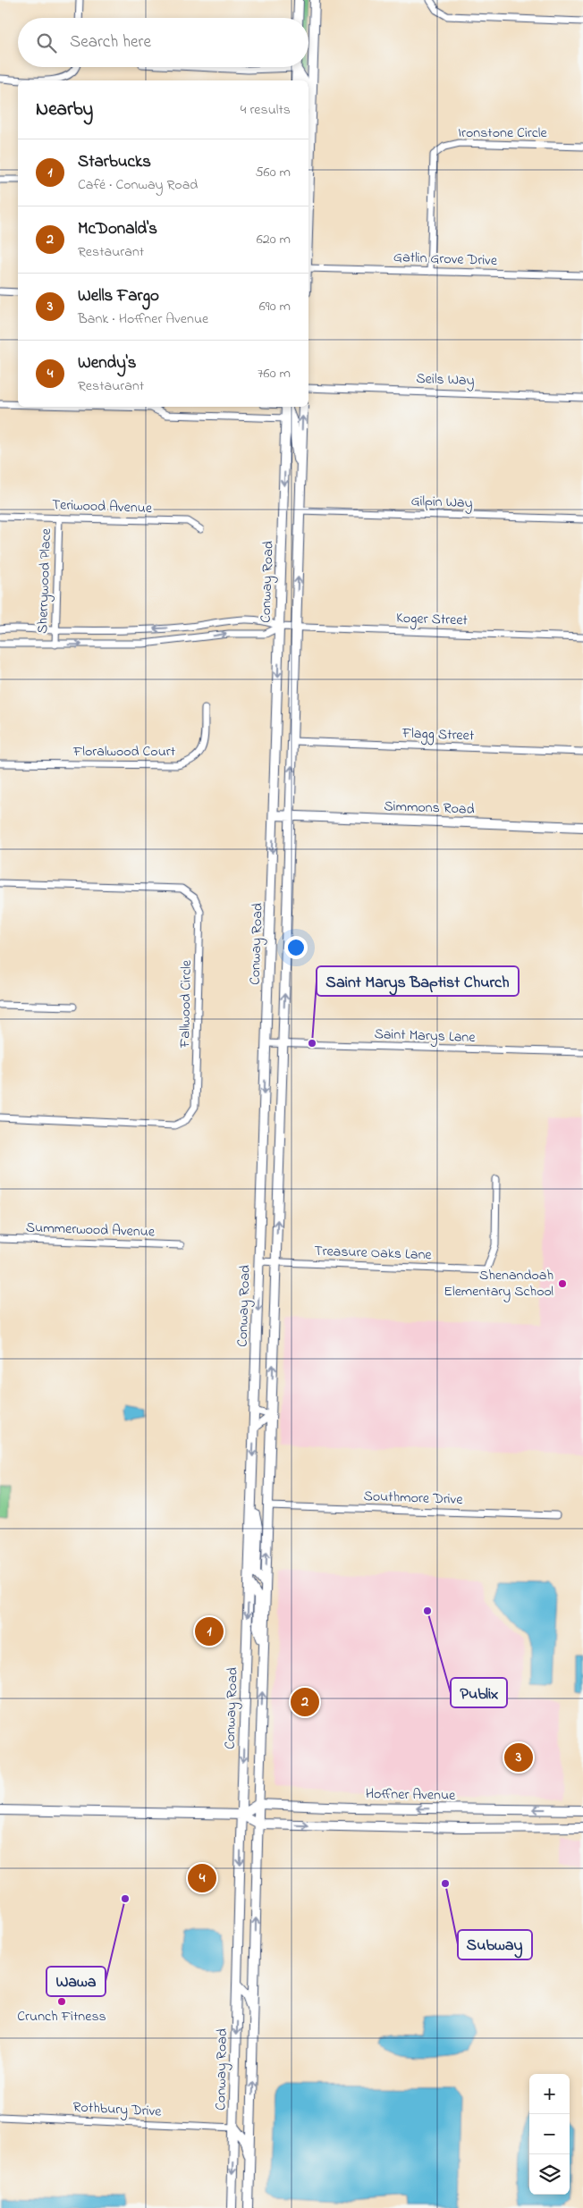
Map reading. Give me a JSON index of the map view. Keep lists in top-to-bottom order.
{
  "streets": {
    "main road": ["Conway Road", "Simmons Road", "Hoffner Avenue"],
    "street": [
      "Ironstone Circle",
      "Gatlin Grove Drive",
      "Seils Way",
      "Gilpin Way",
      "Teriwood Avenue",
      "Sherrywood Place",
      "Koger Street",
      "Flagg Street",
      "Floralwood Court",
      "Fallwood Circle",
      "Saint Marys Lane",
      "Summerwood Avenue",
      "Treasure Oaks Lane",
      "Southmore Drive",
      "Rothbury Drive"
    ]
  },
  "crossings": [
    ["Ironstone Circle", "Gatlin Grove Drive"],
    ["Gilpin Way", "Conway Road"],
    ["Teriwood Avenue", "Sherrywood Place"],
    ["Conway Road", "Koger Street"],
    ["Conway Road", "Flagg Street"],
    ["Conway Road", "Simmons Road"],
    ["Conway Road", "Saint Marys Lane"],
    ["Conway Road", "Treasure Oaks Lane"],
    ["Conway Road", "Southmore Drive"],
    ["Conway Road", "Hoffner Avenue"],
    ["Conway Road", "Rothbury Drive"]
  ],
  "places": [
    "Saint Marys Baptist Church",
    "Shenandoah Elementary School",
    "Publix",
    "Subway",
    "Wawa",
    "Crunch Fitness"
  ],
  "page": {
    "search": "Search here",
    "heading": ["Nearby", "4 results"],
    "list": [
      {
        "mark": "1",
        "name": "Starbucks",
        "note": "Café · Conway Road",
        "value": "560 m"
      },
      {
        "mark": "2",
        "name": "McDonald's",
        "note": "Restaurant",
        "value": "620 m"
      },
      {
        "mark": "3",
        "name": "Wells Fargo",
        "note": "Bank · Hoffner Avenue",
        "value": "690 m"
      },
      {
        "mark": "4",
        "name": "Wendy's",
        "note": "Restaurant",
        "value": "760 m"
      }
    ],
    "pins": [
      "1",
      "2",
      "3",
      "4"
    ],
    "map_buttons": ["+", "−"]
  }
}
